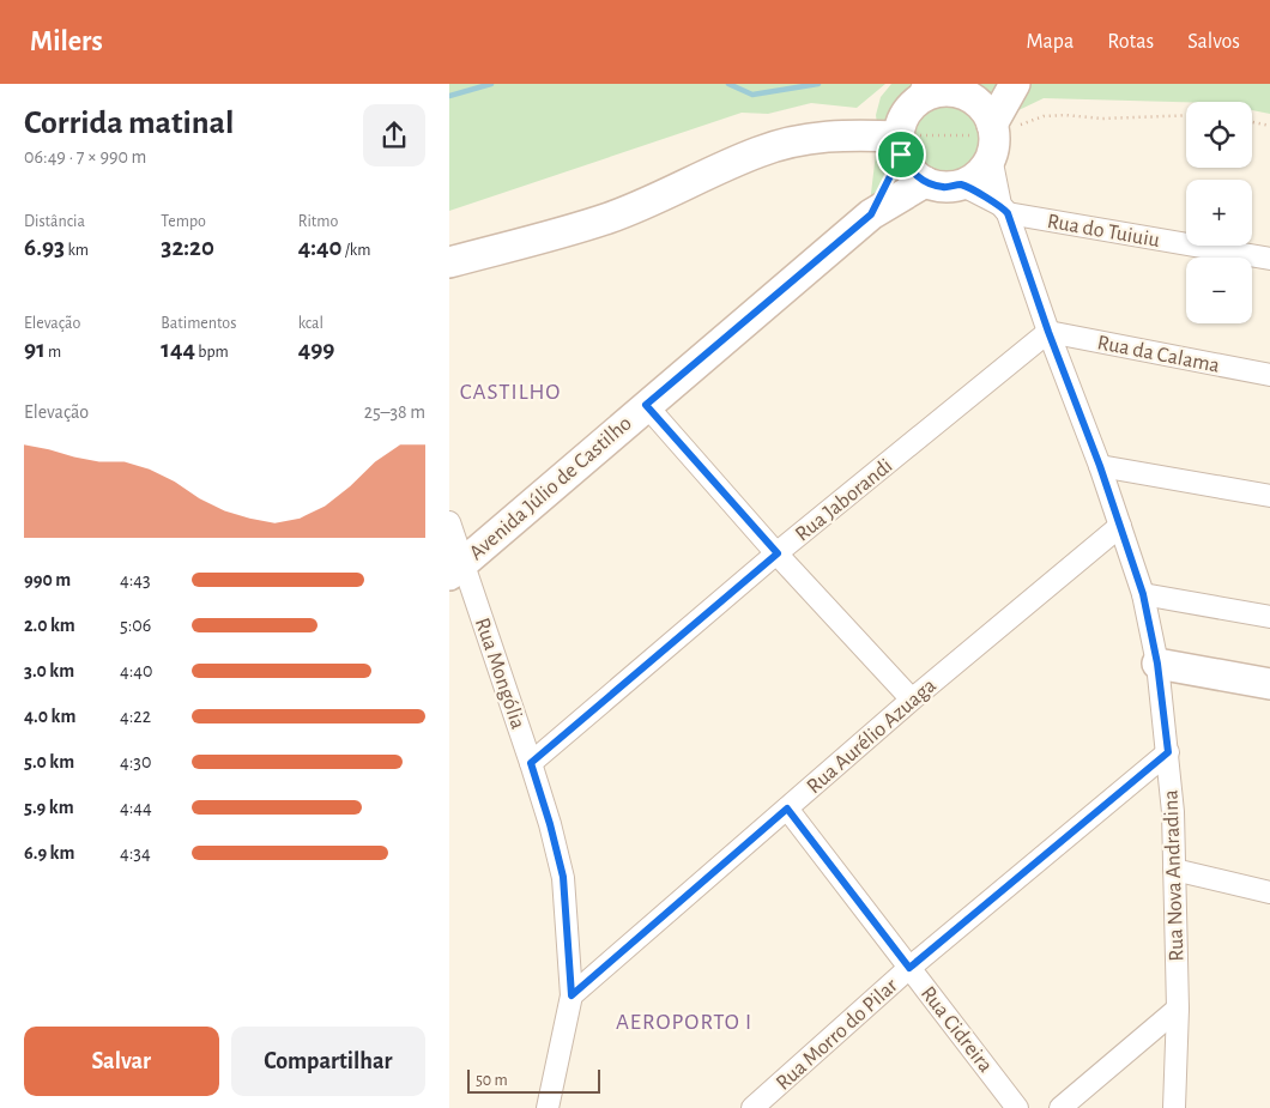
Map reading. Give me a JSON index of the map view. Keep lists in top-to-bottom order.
{
  "streets": {
    "main road": ["Avenida Júlio de Castilho"],
    "street": [
      "Rua do Tuiuiu",
      "Rua da Calama",
      "Rua Jaborandi",
      "Rua Mongólia",
      "Rua Aurélio Azuaga",
      "Rua Nova Andradina",
      "Rua Cidreira",
      "Rua Morro do Pilar"
    ]
  },
  "crossings": [
    ["Rua do Tuiuiu", "Rua Nova Andradina"],
    ["Rua da Calama", "Rua Jaborandi"],
    ["Rua da Calama", "Rua Nova Andradina"],
    ["Avenida Júlio de Castilho", "Rua Mongólia"],
    ["Rua Jaborandi", "Rua Mongólia"],
    ["Rua Jaborandi", "Rua Nova Andradina"],
    ["Rua Mongólia", "Rua Aurélio Azuaga"],
    ["Rua Aurélio Azuaga", "Rua Nova Andradina"],
    ["Rua Aurélio Azuaga", "Rua Cidreira"],
    ["Rua Nova Andradina", "Rua Morro do Pilar"],
    ["Rua Cidreira", "Rua Morro do Pilar"]
  ],
  "districts": ["CASTILHO", "AEROPORTO I"],
  "scale_bar": "50 m",
  "page": {
    "header": "Milers",
    "nav": ["Mapa", "Rotas", "Salvos"],
    "heading": ["Corrida matinal", "06:49 · 7 × 990 m"],
    "map_buttons": ["+", "−"],
    "stats": [
      ["Distância", "6.93 km"],
      ["Tempo", "32:20"],
      ["Ritmo", "4:40 /km"],
      ["Elevação", "91 m"],
      ["Batimentos", "144 bpm"],
      ["kcal", "499"]
    ],
    "chart": ["Elevação", "25–38 m"],
    "list": [
      {
        "name": "990 m",
        "note": "4:43"
      },
      {
        "name": "2.0 km",
        "note": "5:06"
      },
      {
        "name": "3.0 km",
        "note": "4:40"
      },
      {
        "name": "4.0 km",
        "note": "4:22"
      },
      {
        "name": "5.0 km",
        "note": "4:30"
      },
      {
        "name": "5.9 km",
        "note": "4:44"
      },
      {
        "name": "6.9 km",
        "note": "4:34"
      }
    ],
    "buttons": ["Salvar", "Compartilhar"],
    "scale": "50 m"
  }
}
